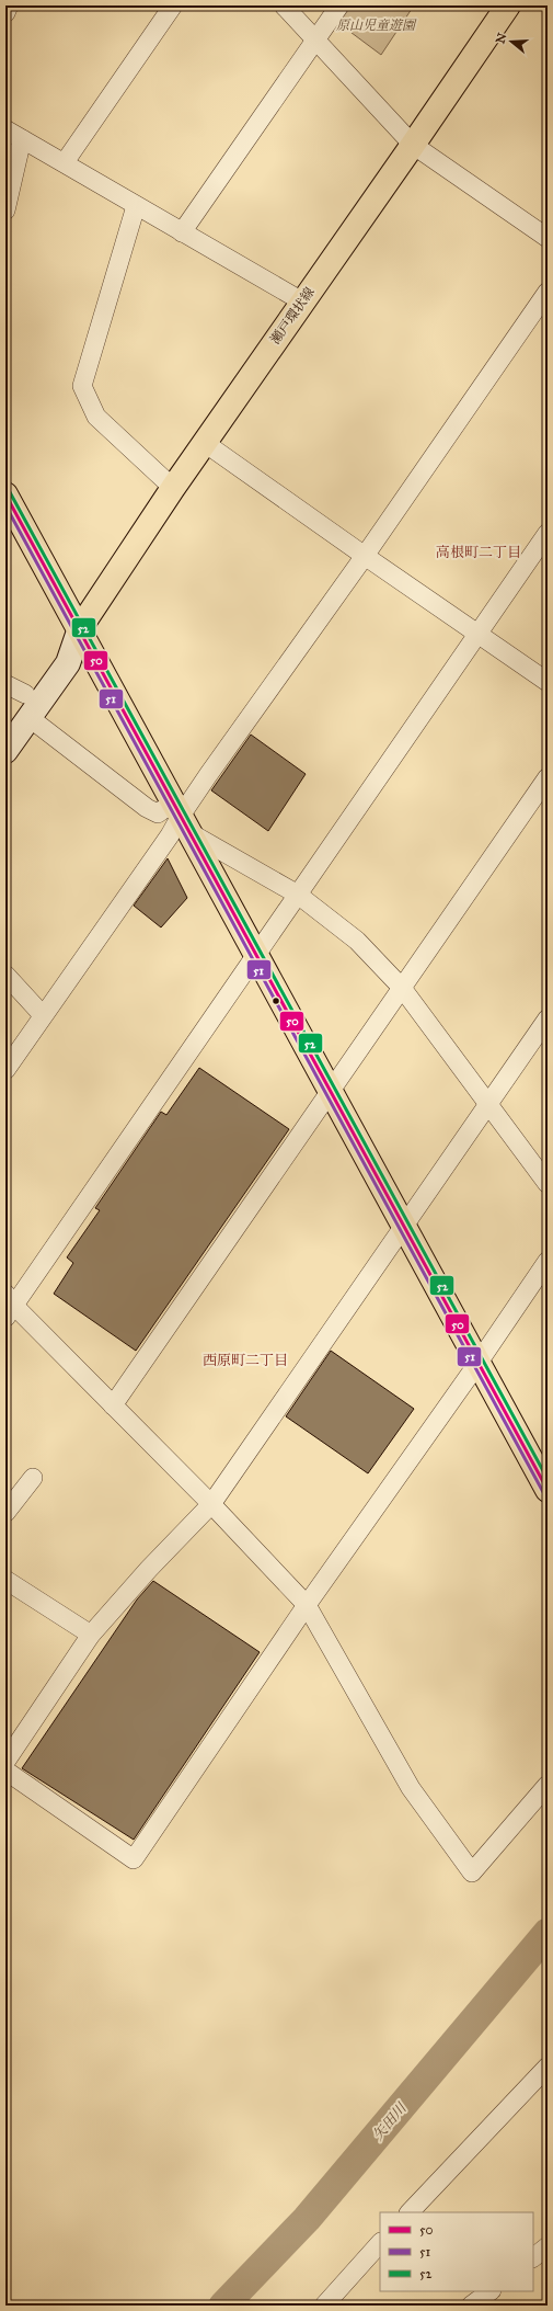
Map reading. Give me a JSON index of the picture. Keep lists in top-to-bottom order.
{
  "streets": {
    "main road": ["瀬戸環状線"]
  },
  "districts": ["高根町二丁目", "西原町二丁目"],
  "water": ["矢田川"],
  "parks": ["原山児童遊園"],
  "lines": ["transit line 52", "transit line 50", "transit line 51"],
  "legend": ["50", "51", "52"],
  "north": "left"
}
